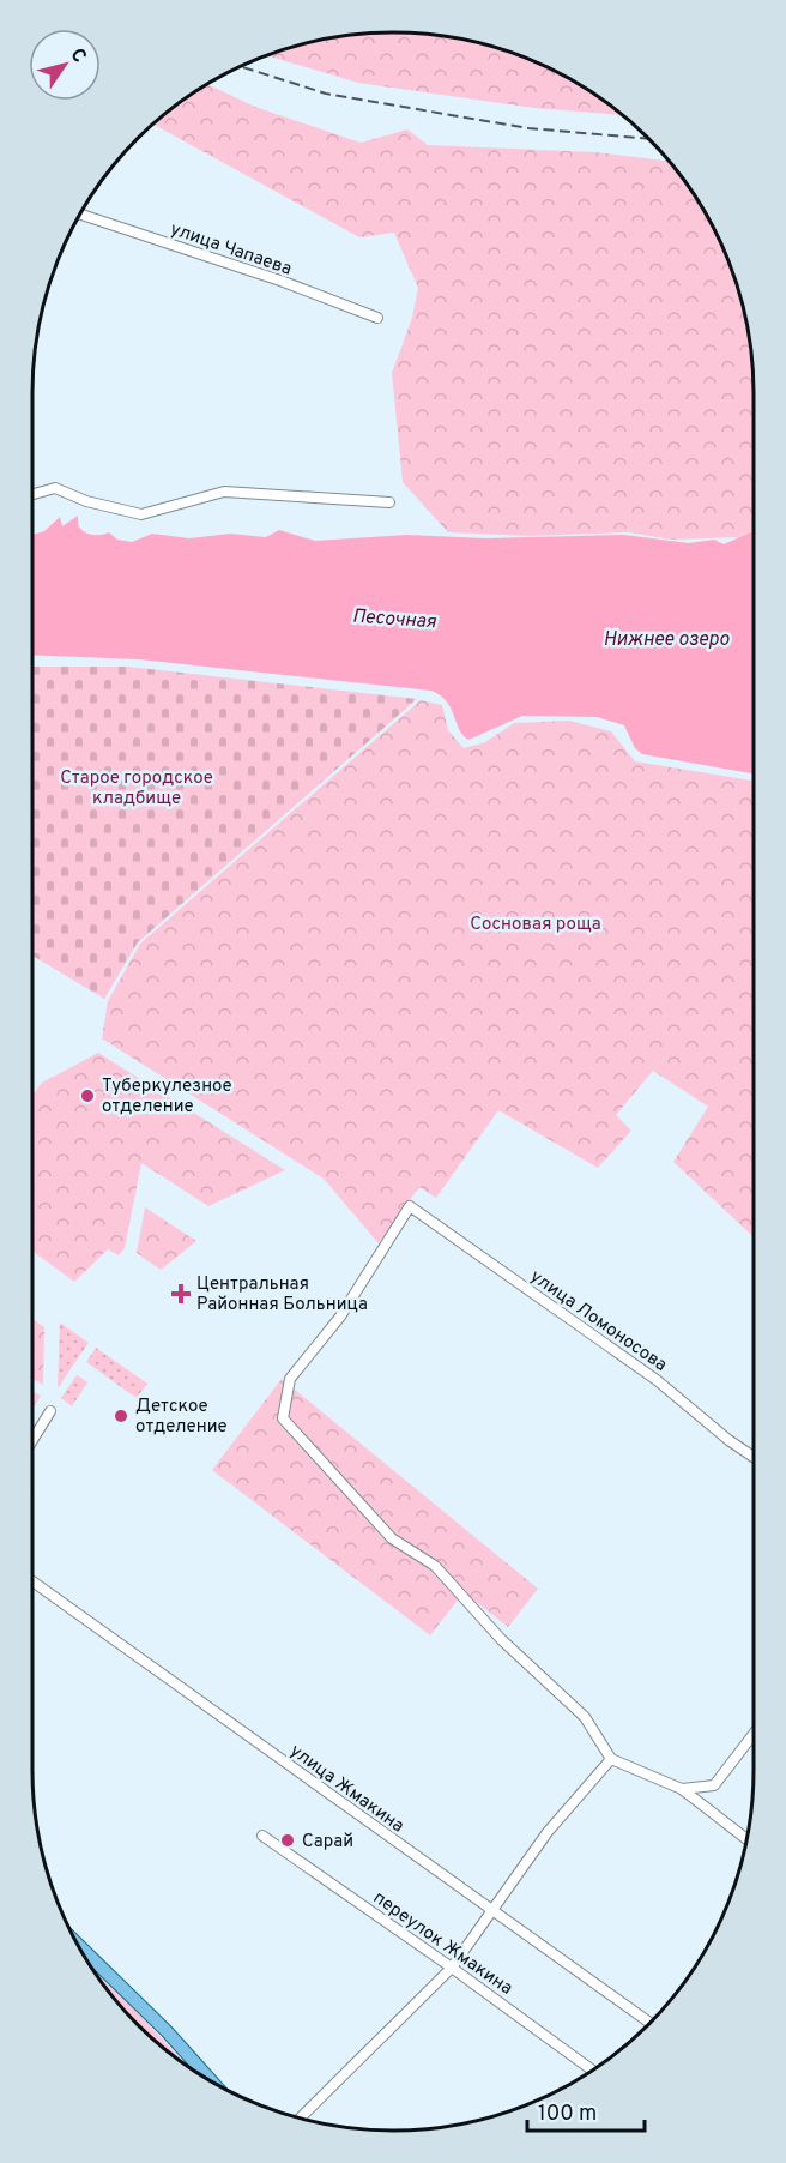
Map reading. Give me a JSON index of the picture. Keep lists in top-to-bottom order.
{
  "streets": {
    "street": [
      "улица Чапаева",
      "улица Ломоносова",
      "улица Жмакина",
      "переулок Жмакина"
    ]
  },
  "water": ["Песочная", "Нижнее озеро"],
  "parks": ["Старое городское кладбище", "Сосновая роща"],
  "places": {
    "other": ["Туберкулезное отделение", "Детское отделение", "Сарай"],
    "health": ["Центральная Районная Больница"]
  },
  "scale_bar": "100 m",
  "north": "top right"
}
